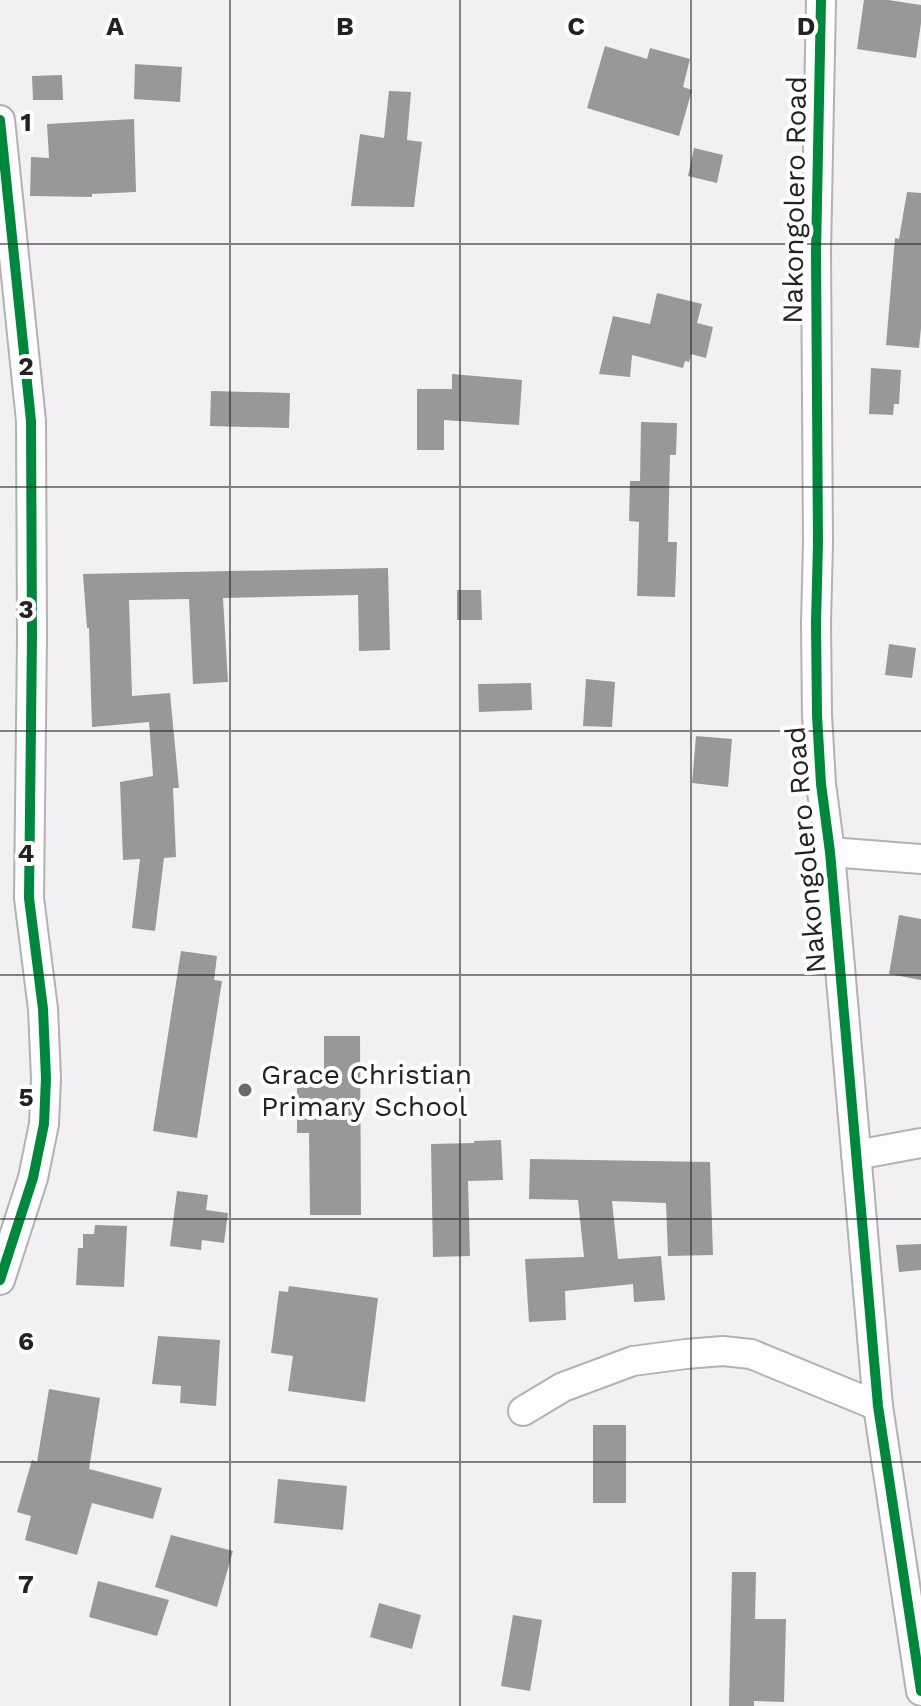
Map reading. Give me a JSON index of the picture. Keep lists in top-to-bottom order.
{
  "streets": {
    "street": ["Nakongolero Road"]
  },
  "places": ["Grace Christian Primary School"],
  "grid": {
    "columns": [
      "A",
      "B",
      "C",
      "D"
    ],
    "rows": [
      "1",
      "2",
      "3",
      "4",
      "5",
      "6",
      "7"
    ]
  }
}
